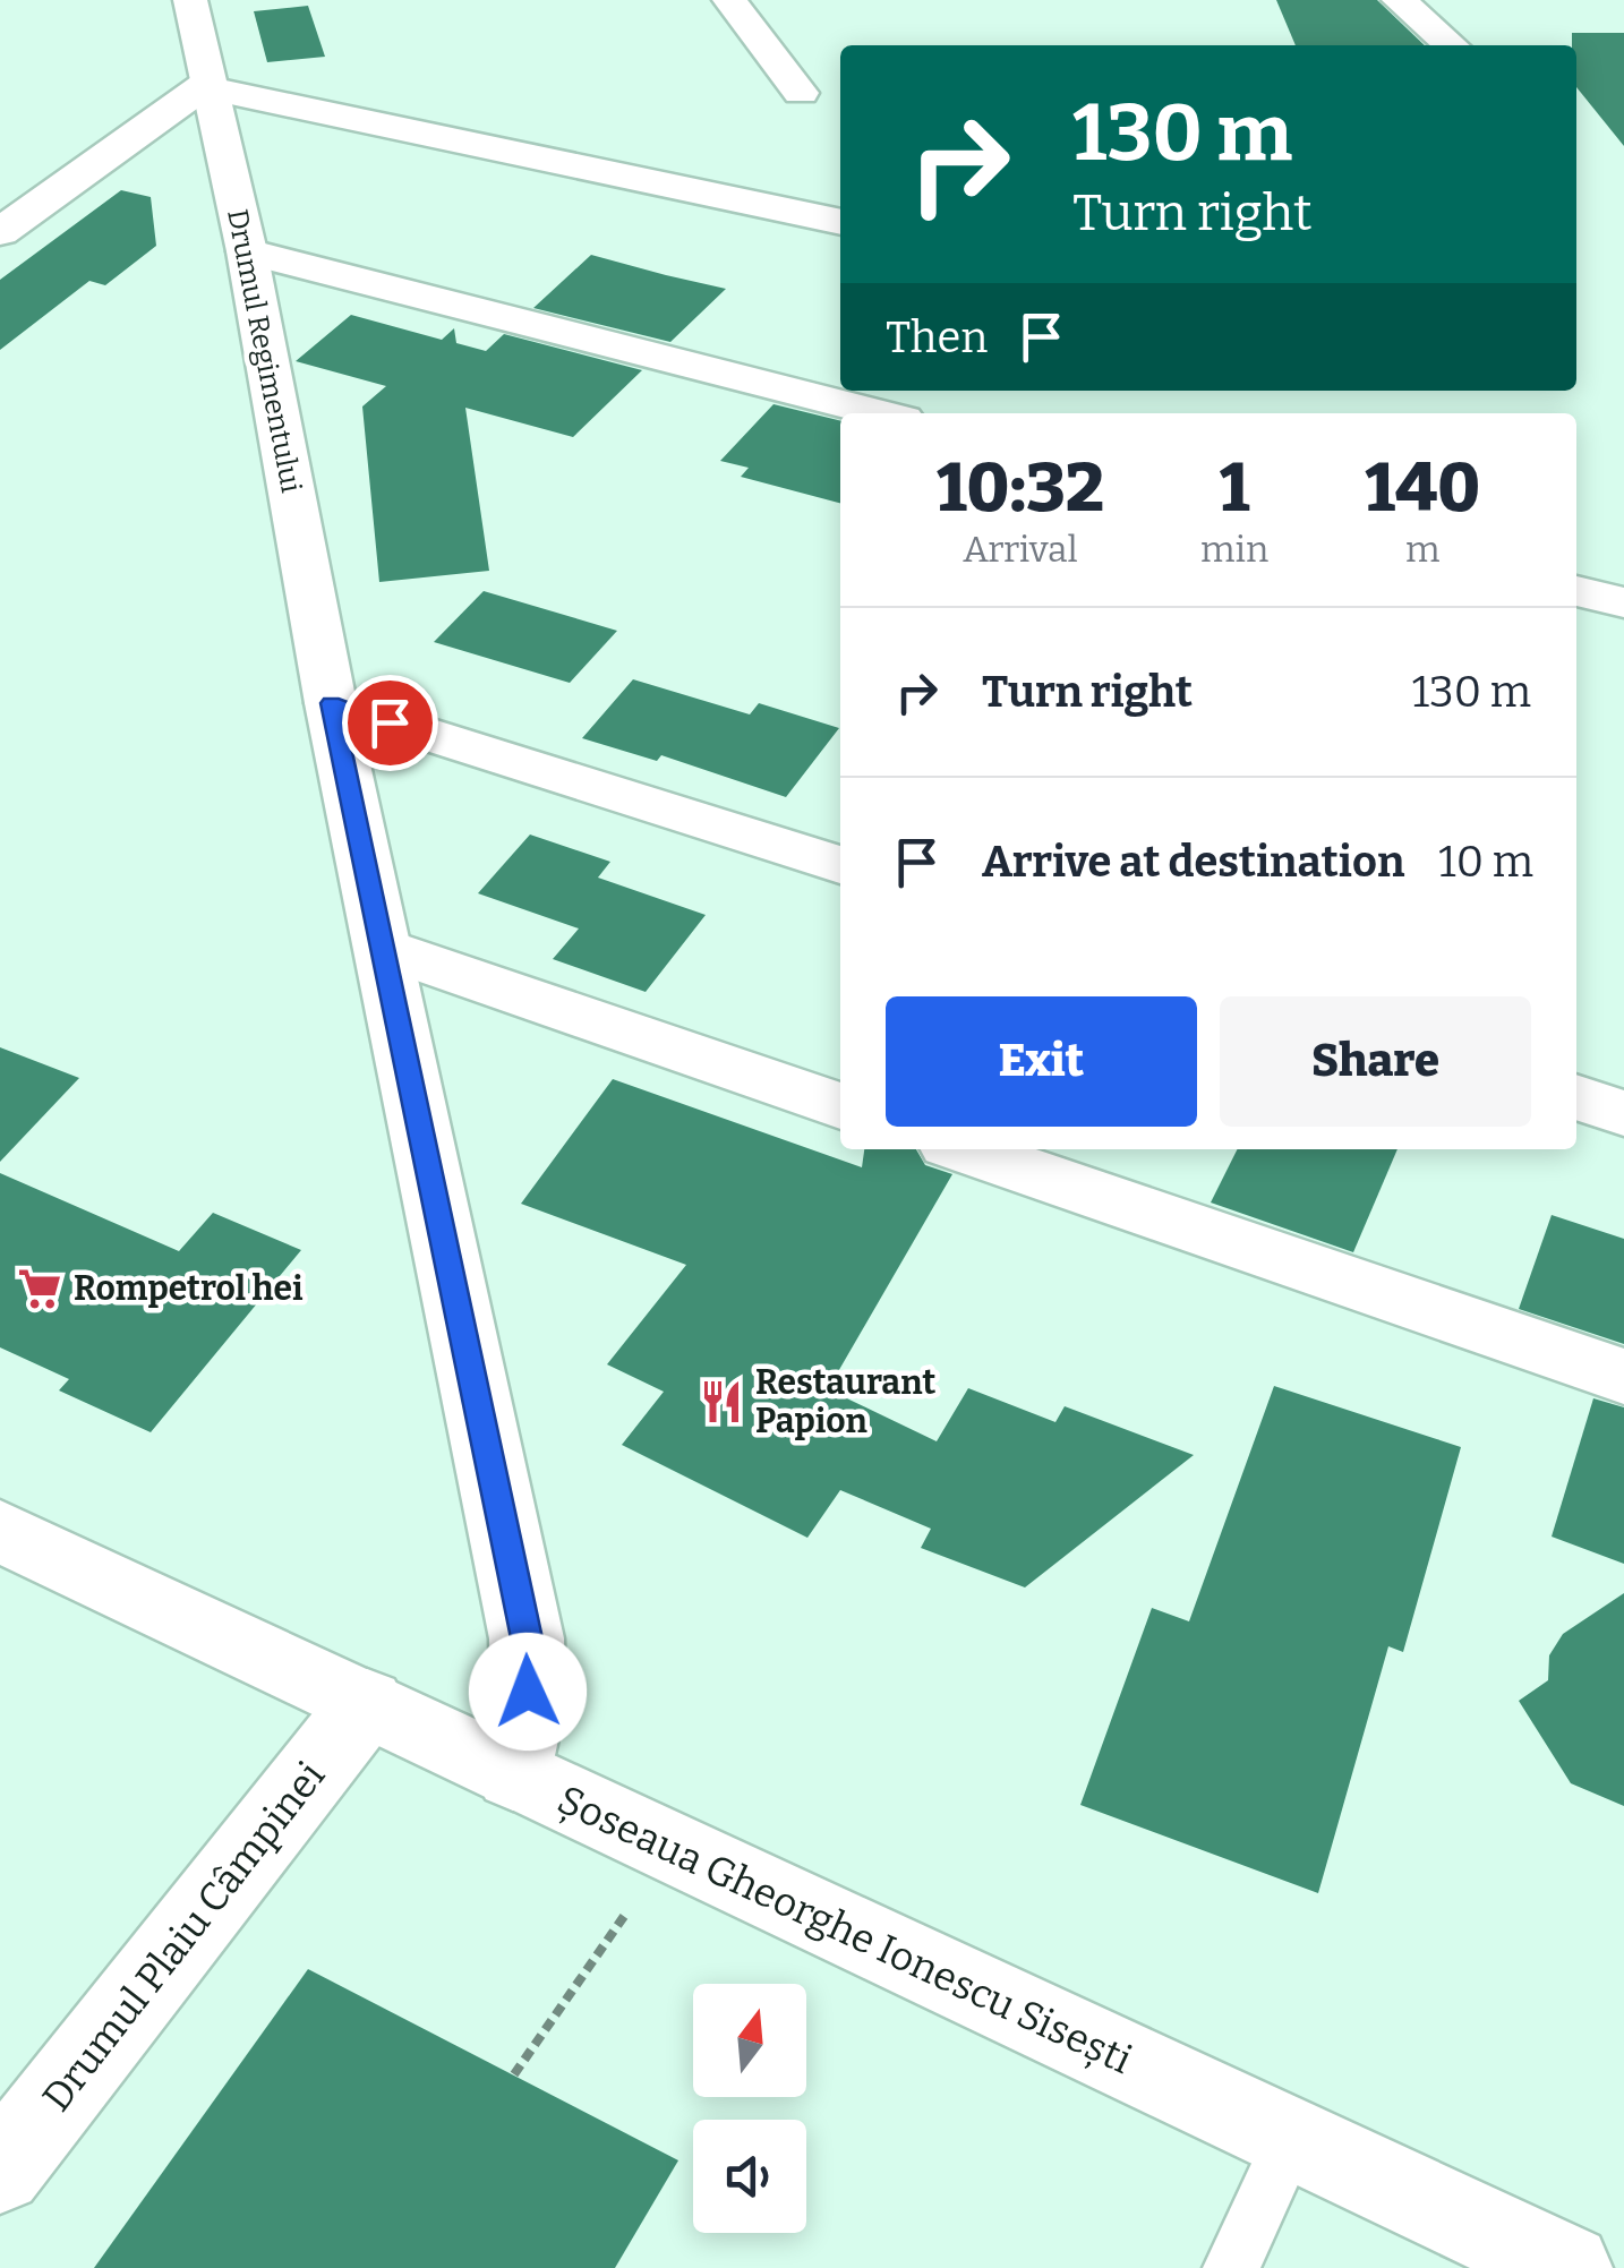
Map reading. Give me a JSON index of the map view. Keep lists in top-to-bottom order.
{
  "streets": {
    "street": ["Drumul Regimentului", "Șoseaua Gheorghe Ionescu Sisești", "Drumul Plaiu Câmpinei"]
  },
  "crossings": [
    ["Drumul Regimentului", "Șoseaua Gheorghe Ionescu Sisești"],
    ["Șoseaua Gheorghe Ionescu Sisești", "Drumul Plaiu Câmpinei"]
  ],
  "places": {
    "supermarket": ["Rompetrol hei"],
    "restaurant": ["Restaurant Papion"]
  },
  "north": "top",
  "page": {
    "turn": ["130 m", "Turn right"],
    "then": "Then",
    "eta": [
      "10:32",
      "Arrival",
      "1",
      "min",
      "140",
      "m"
    ],
    "list": [
      {
        "name": "Turn right",
        "value": "130 m"
      },
      {
        "name": "Arrive at destination",
        "value": "10 m"
      }
    ],
    "buttons": ["Exit", "Share"]
  }
}
